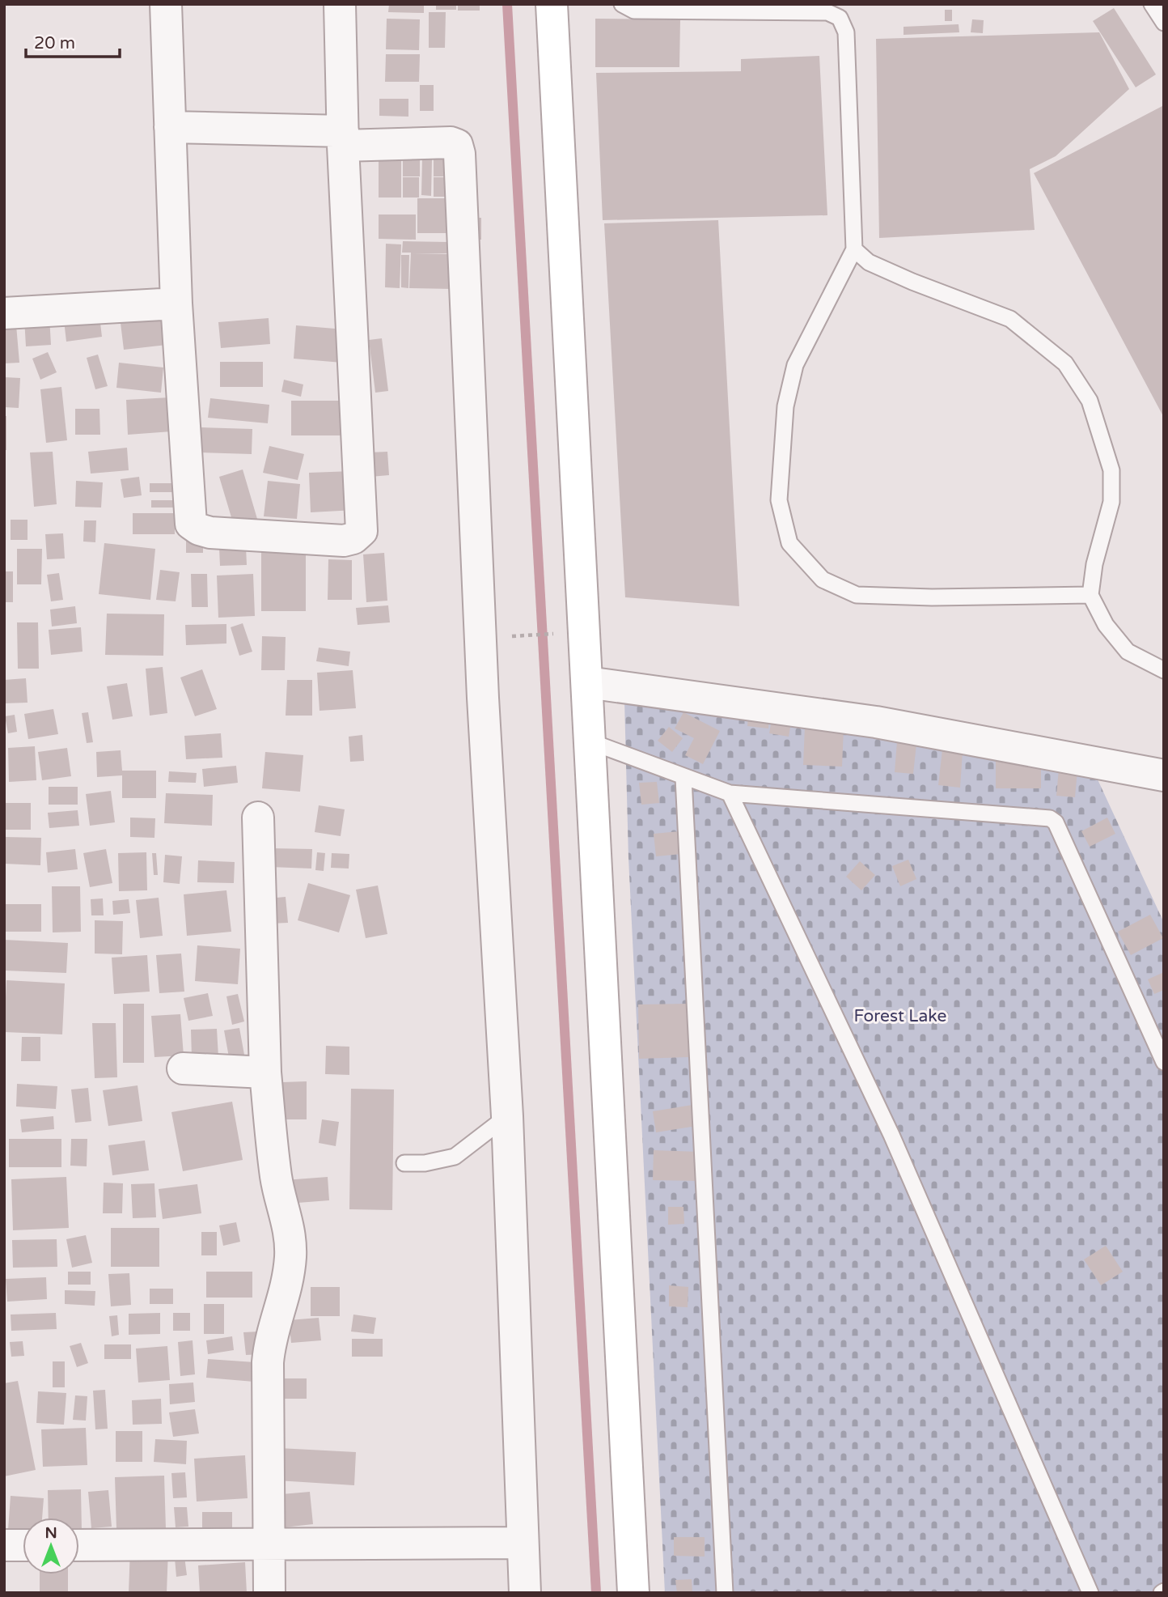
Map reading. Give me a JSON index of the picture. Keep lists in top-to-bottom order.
{
  "parks": ["Forest Lake"],
  "scale_bar": "20 m",
  "north": "top"
}
